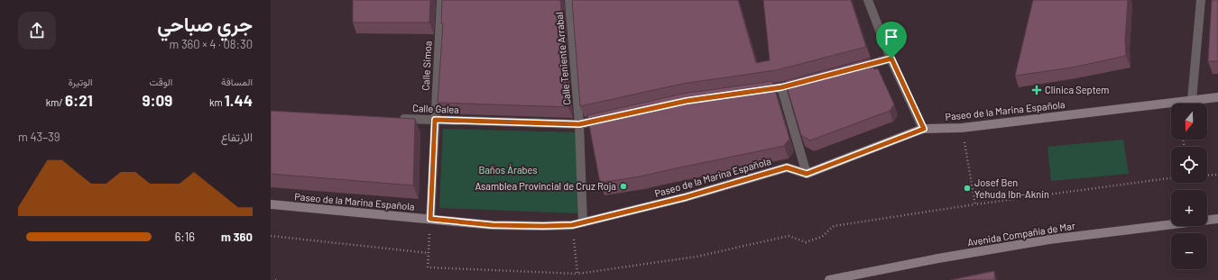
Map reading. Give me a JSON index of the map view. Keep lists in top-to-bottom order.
{
  "streets": {
    "main road": ["Paseo de la Marina Española", "Avenida Compañía de Mar"],
    "street": ["Calle Teniente Arrabal", "Calle Simoa", "Calle Galea"]
  },
  "crossings": [
    ["Calle Teniente Arrabal", "Calle Galea"],
    ["Calle Teniente Arrabal", "Paseo de la Marina Española"],
    ["Calle Simoa", "Calle Galea"],
    ["Calle Simoa", "Paseo de la Marina Española"]
  ],
  "parks": ["Baños Árabes"],
  "places": {
    "health": ["Clinica Septem"],
    "other": ["Asamblea Provincial de Cruz Roja", "Josef Ben Yehuda Ibn-Aknin"]
  },
  "north": "bottom",
  "page": {
    "heading": ["جري صباحي", "08:30 · 4 × 360 m"],
    "stats": [
      ["المسافة", "1.44 km"],
      ["الوقت", "9:09"],
      ["الوتيرة", "6:21 /km"]
    ],
    "map_buttons": ["+", "−"],
    "chart": ["الارتفاع", "39–43 m"],
    "list": [
      {
        "name": "360 m",
        "note": "6:16"
      }
    ]
  }
}
